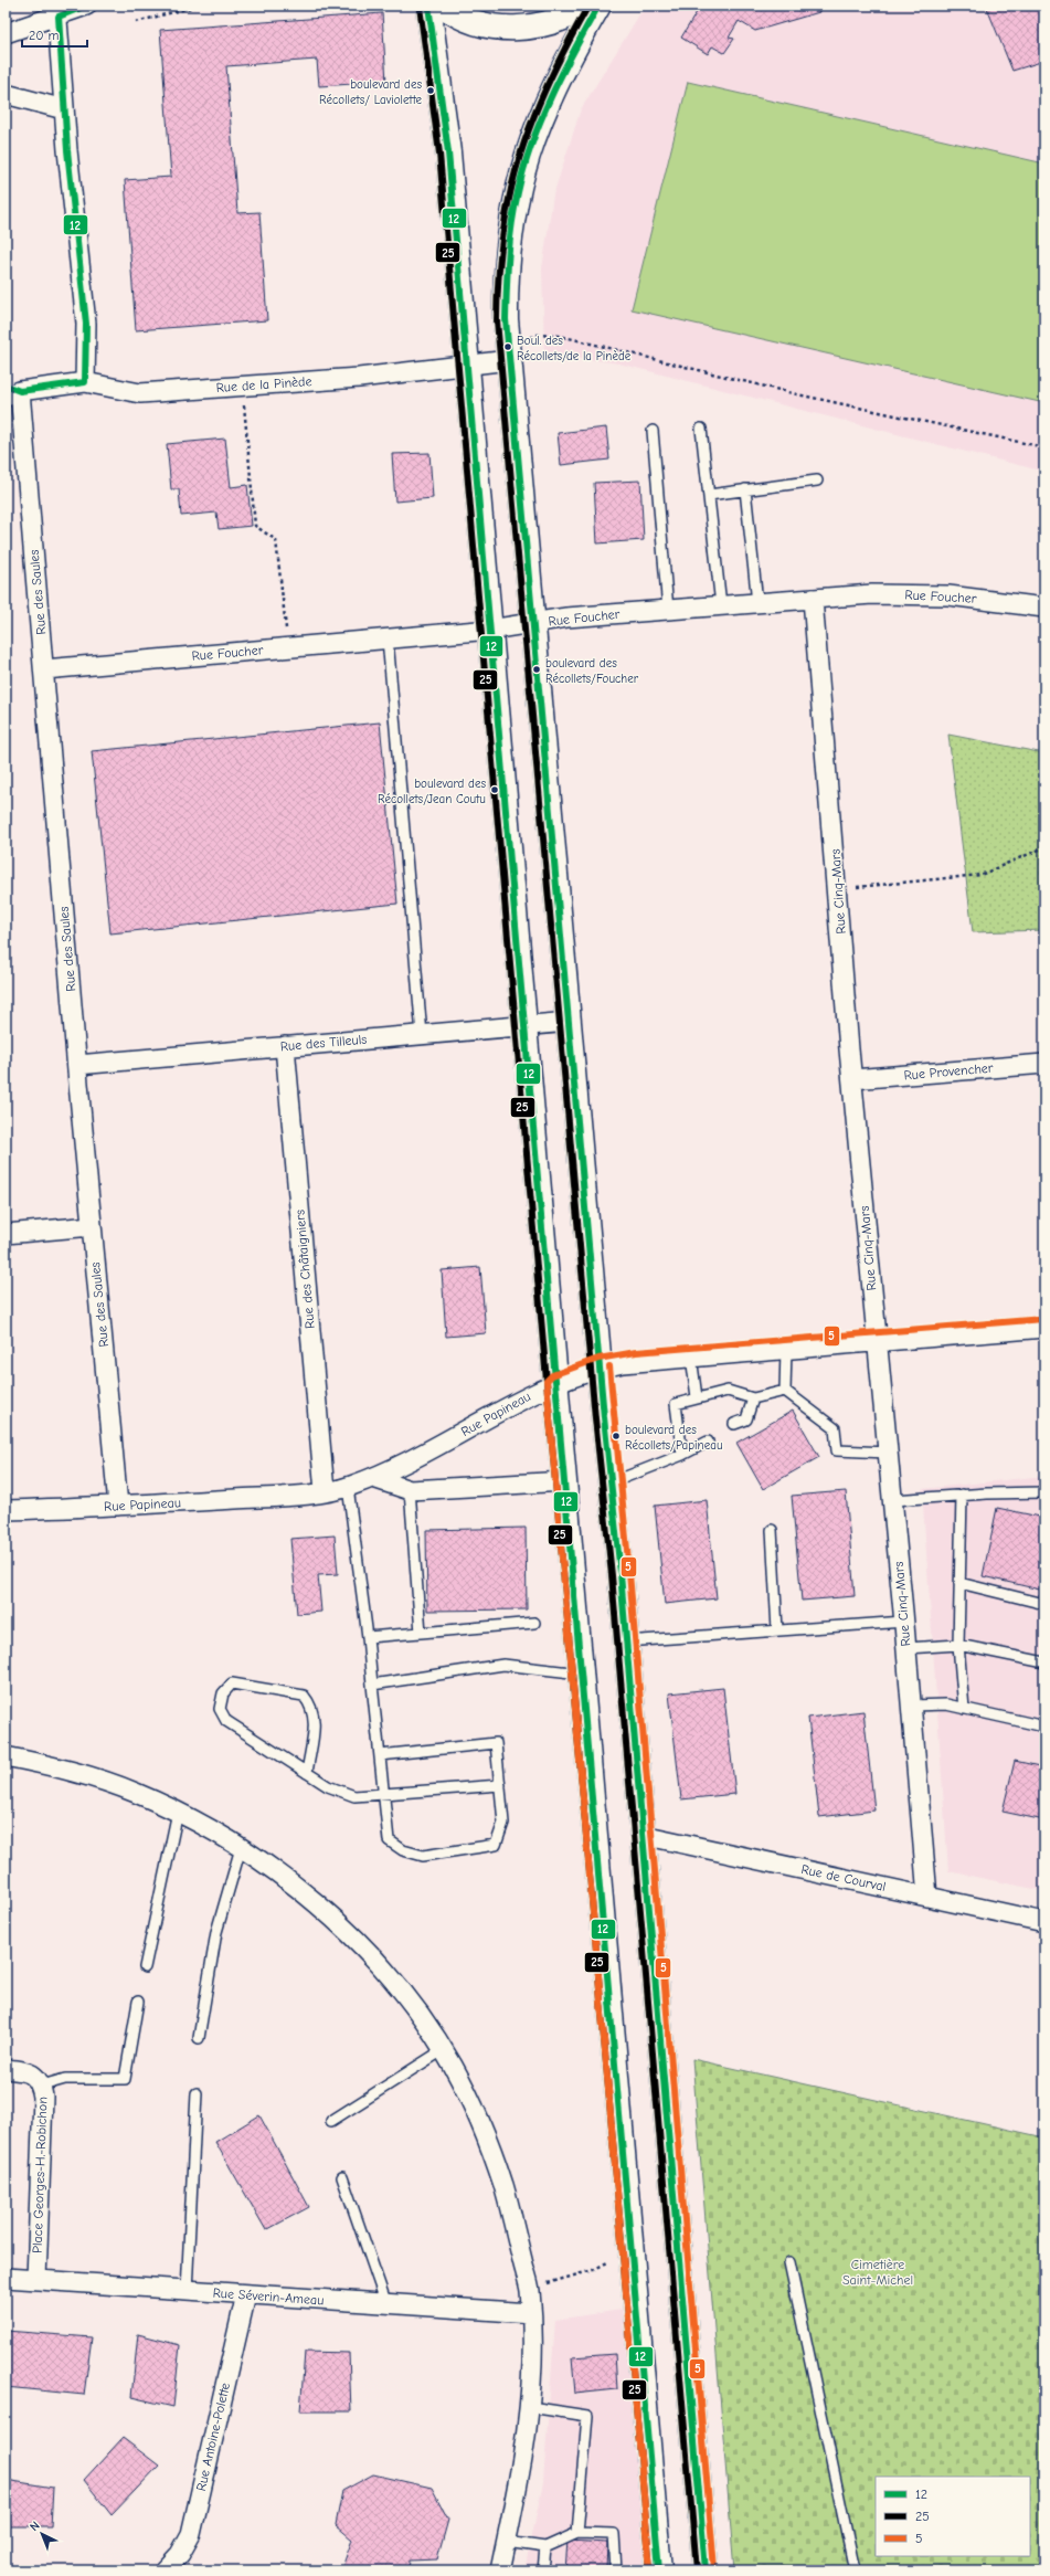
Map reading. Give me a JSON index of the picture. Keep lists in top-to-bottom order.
{
  "streets": {
    "street": [
      "Rue de la Pinède",
      "Rue des Saules",
      "Rue Foucher",
      "Rue Cinq-Mars",
      "Rue des Tilleuls",
      "Rue Provencher",
      "Rue des Châtaigniers",
      "Rue Papineau",
      "Rue de Courval",
      "Place Georges-H.-Robichon",
      "Rue Séverin-Ameau",
      "Rue Antoine-Polette"
    ]
  },
  "crossings": [
    ["Rue de la Pinède", "Rue des Saules"],
    ["Rue des Saules", "Rue Foucher"],
    ["Rue des Saules", "Rue des Tilleuls"],
    ["Rue des Saules", "Rue Papineau"],
    ["Rue Foucher", "Rue Cinq-Mars"],
    ["Rue Cinq-Mars", "Rue Provencher"],
    ["Rue Cinq-Mars", "Rue Papineau"],
    ["Rue Cinq-Mars", "Rue de Courval"],
    ["Rue des Tilleuls", "Rue des Châtaigniers"],
    ["Rue des Châtaigniers", "Rue Papineau"],
    ["Place Georges-H.-Robichon", "Rue Séverin-Ameau"],
    ["Rue Séverin-Ameau", "Rue Antoine-Polette"]
  ],
  "parks": ["Cimetière Saint-Michel"],
  "places": [
    "boulevard des Récollets/ Laviolette",
    "Boul. des Récollets/de la Pinède",
    "boulevard des Récollets/Foucher",
    "boulevard des Récollets/Jean Coutu",
    "boulevard des Récollets/Papineau"
  ],
  "lines": ["transit line 12", "transit line 25", "transit line 5"],
  "legend": ["12", "25", "5"],
  "scale_bar": "20 m",
  "north": "top left"
}
